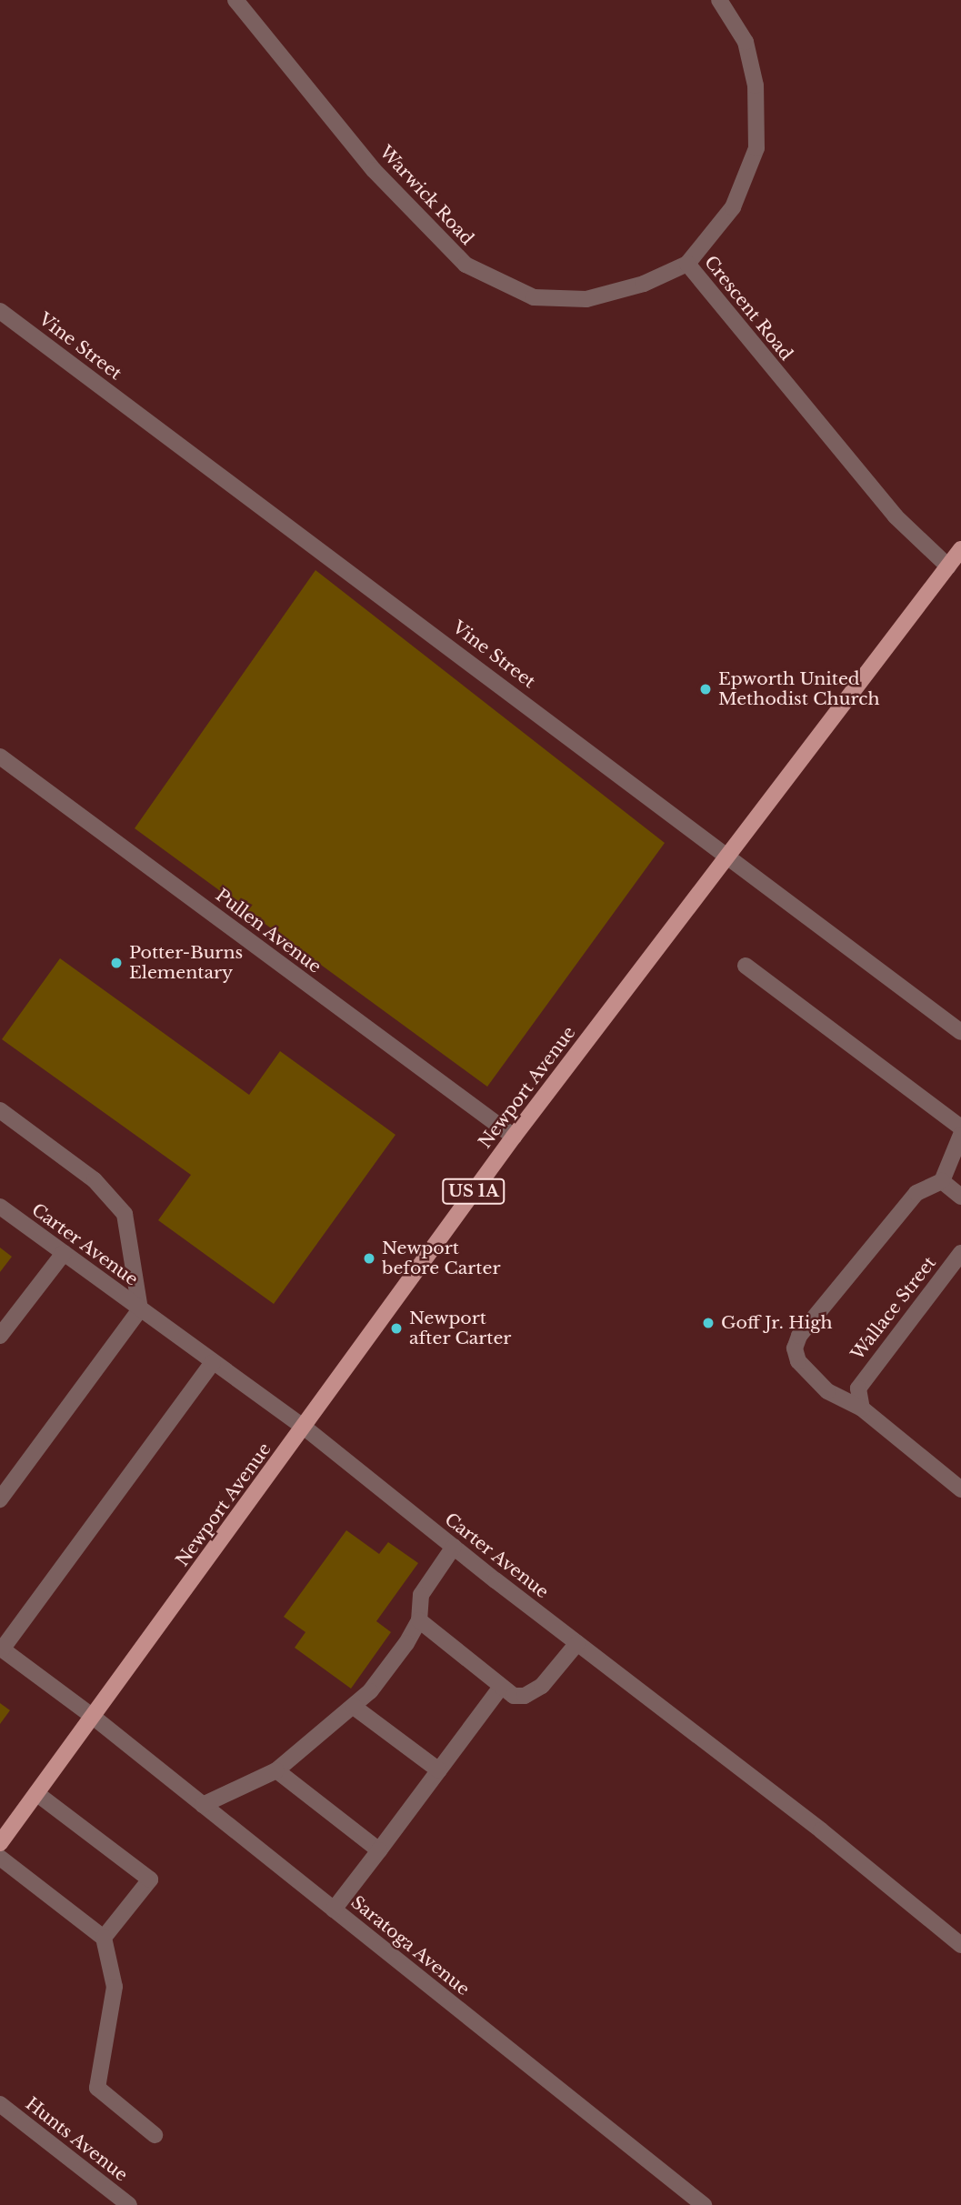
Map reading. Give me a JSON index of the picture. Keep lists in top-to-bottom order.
{
  "streets": {
    "main road": ["Newport Avenue", "US 1A"],
    "street": [
      "Warwick Road",
      "Crescent Road",
      "Vine Street",
      "Pullen Avenue",
      "Carter Avenue",
      "Wallace Street",
      "Saratoga Avenue",
      "Hunts Avenue"
    ]
  },
  "crossings": [
    ["Warwick Road", "Crescent Road"],
    ["Crescent Road", "Newport Avenue"],
    ["Vine Street", "Newport Avenue"],
    ["Pullen Avenue", "Newport Avenue"],
    ["Newport Avenue", "Carter Avenue"],
    ["Newport Avenue", "Saratoga Avenue"]
  ],
  "places": [
    "Epworth United Methodist Church",
    "Potter-Burns Elementary",
    "Newport before Carter",
    "Goff Jr. High",
    "Newport after Carter"
  ]
}
